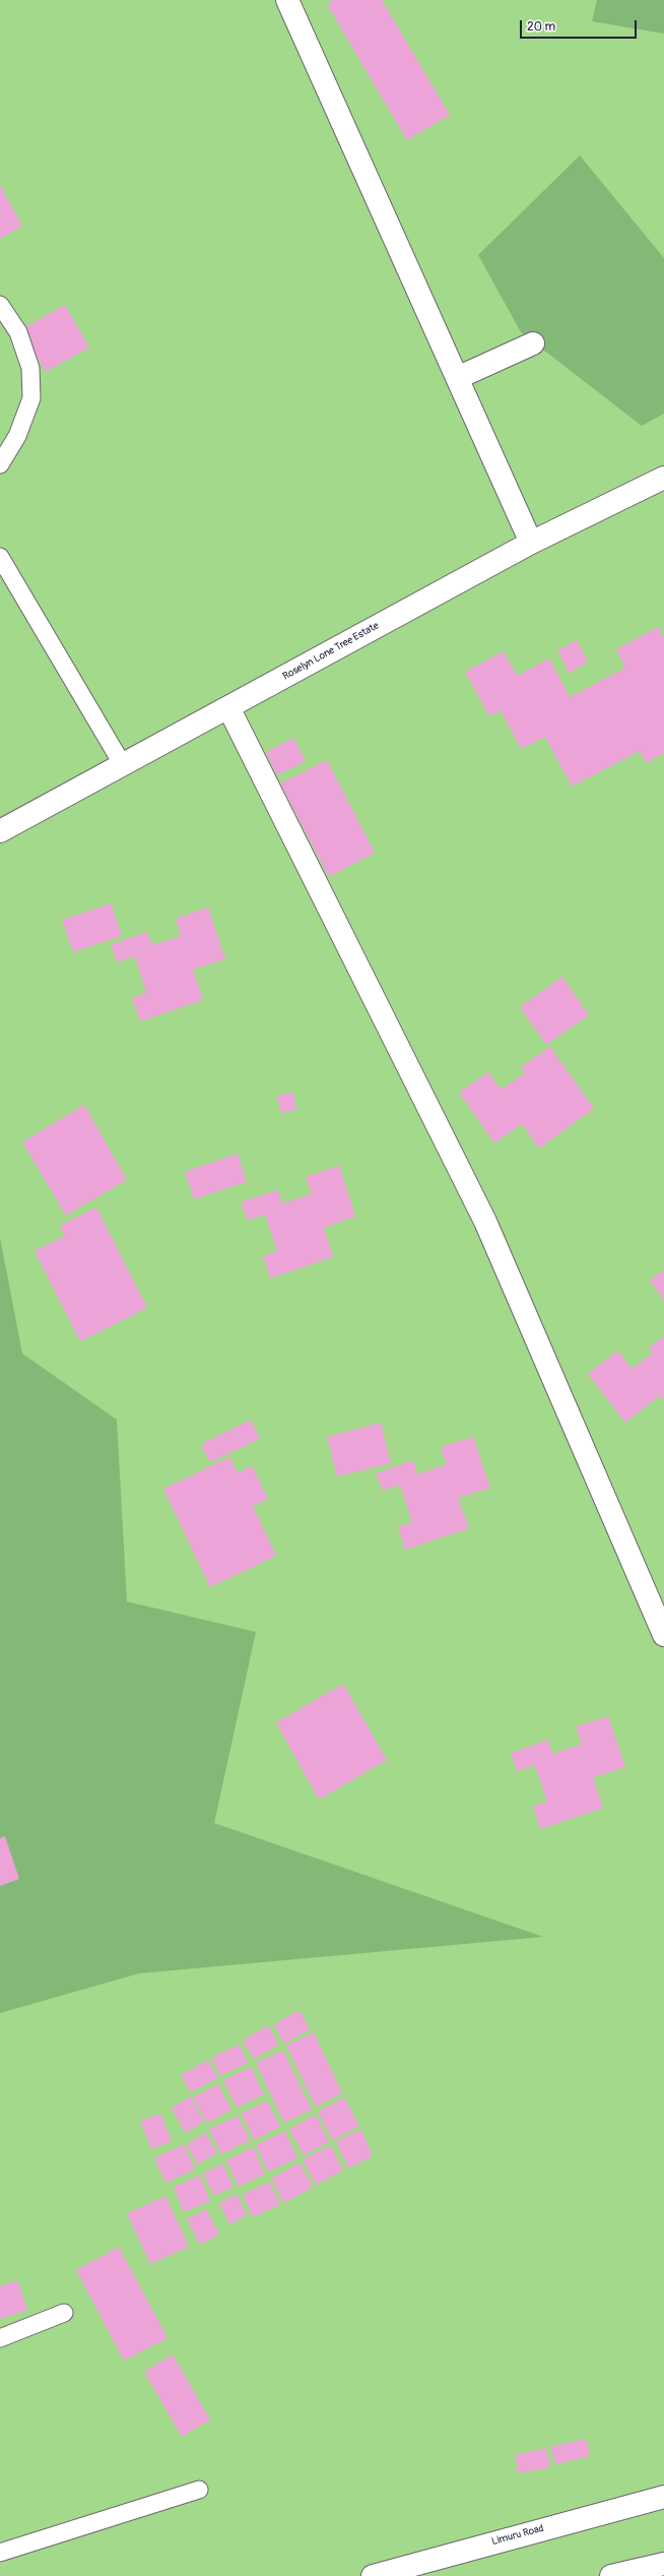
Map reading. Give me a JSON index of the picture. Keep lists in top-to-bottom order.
{
  "streets": {
    "street": ["Roselyn Lone Tree Estate", "Limuru Road"]
  },
  "scale_bar": "20 m"
}
